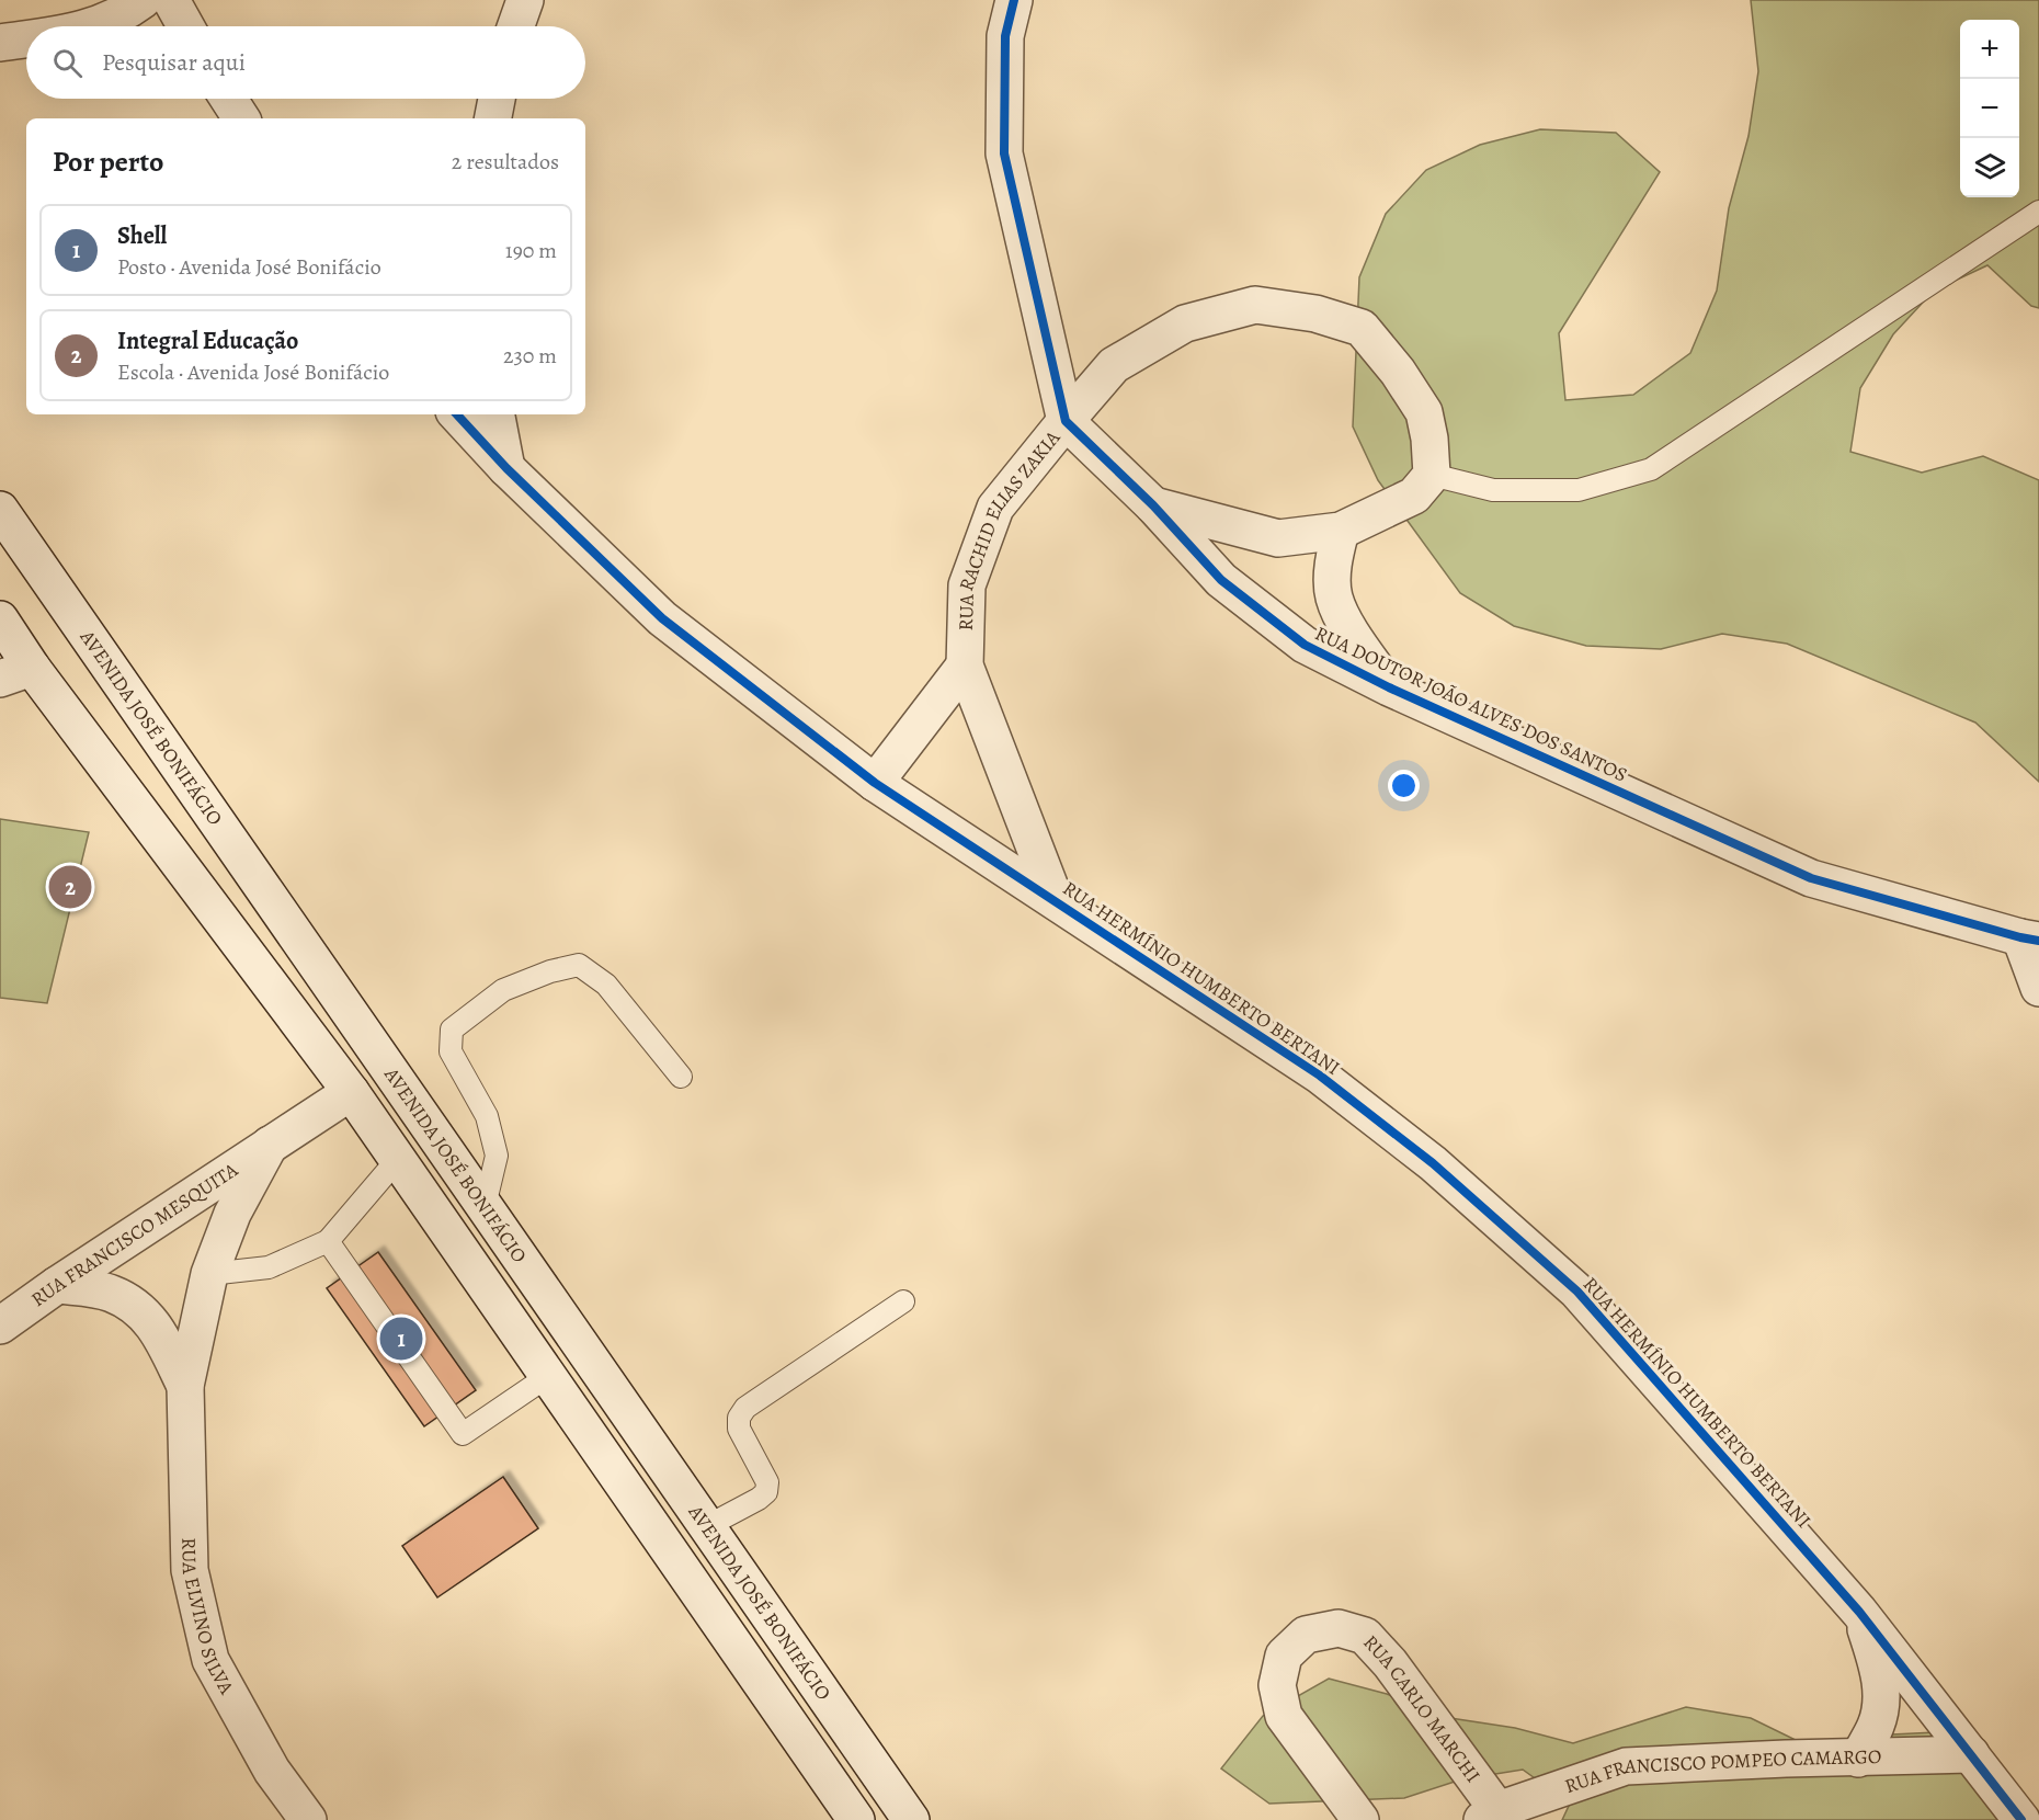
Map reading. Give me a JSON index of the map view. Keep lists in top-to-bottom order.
{
  "streets": {
    "street": [
      "RUA RACHID ELIAS ZAKIA",
      "RUA DOUTOR JOÃO ALVES DOS SANTOS",
      "AVENIDA JOSÉ BONIFÁCIO",
      "RUA HERMÍNIO HUMBERTO BERTANI",
      "RUA FRANCISCO MESQUITA",
      "RUA ELVINO SILVA",
      "RUA CARLO MARCHI",
      "RUA FRANCISCO POMPEO CAMARGO"
    ]
  },
  "crossings": [
    ["RUA RACHID ELIAS ZAKIA", "RUA DOUTOR JOÃO ALVES DOS SANTOS"],
    ["RUA RACHID ELIAS ZAKIA", "RUA HERMÍNIO HUMBERTO BERTANI"],
    ["RUA HERMÍNIO HUMBERTO BERTANI", "RUA FRANCISCO POMPEO CAMARGO"],
    ["RUA CARLO MARCHI", "RUA FRANCISCO POMPEO CAMARGO"]
  ],
  "page": {
    "map_buttons": ["+", "−"],
    "search": "Pesquisar aqui",
    "heading": ["Por perto", "2 resultados"],
    "list": [
      {
        "mark": "1",
        "name": "Shell",
        "note": "Posto · Avenida José Bonifácio",
        "value": "190 m"
      },
      {
        "mark": "2",
        "name": "Integral Educação",
        "note": "Escola · Avenida José Bonifácio",
        "value": "230 m"
      }
    ],
    "pins": ["2", "1"]
  }
}
